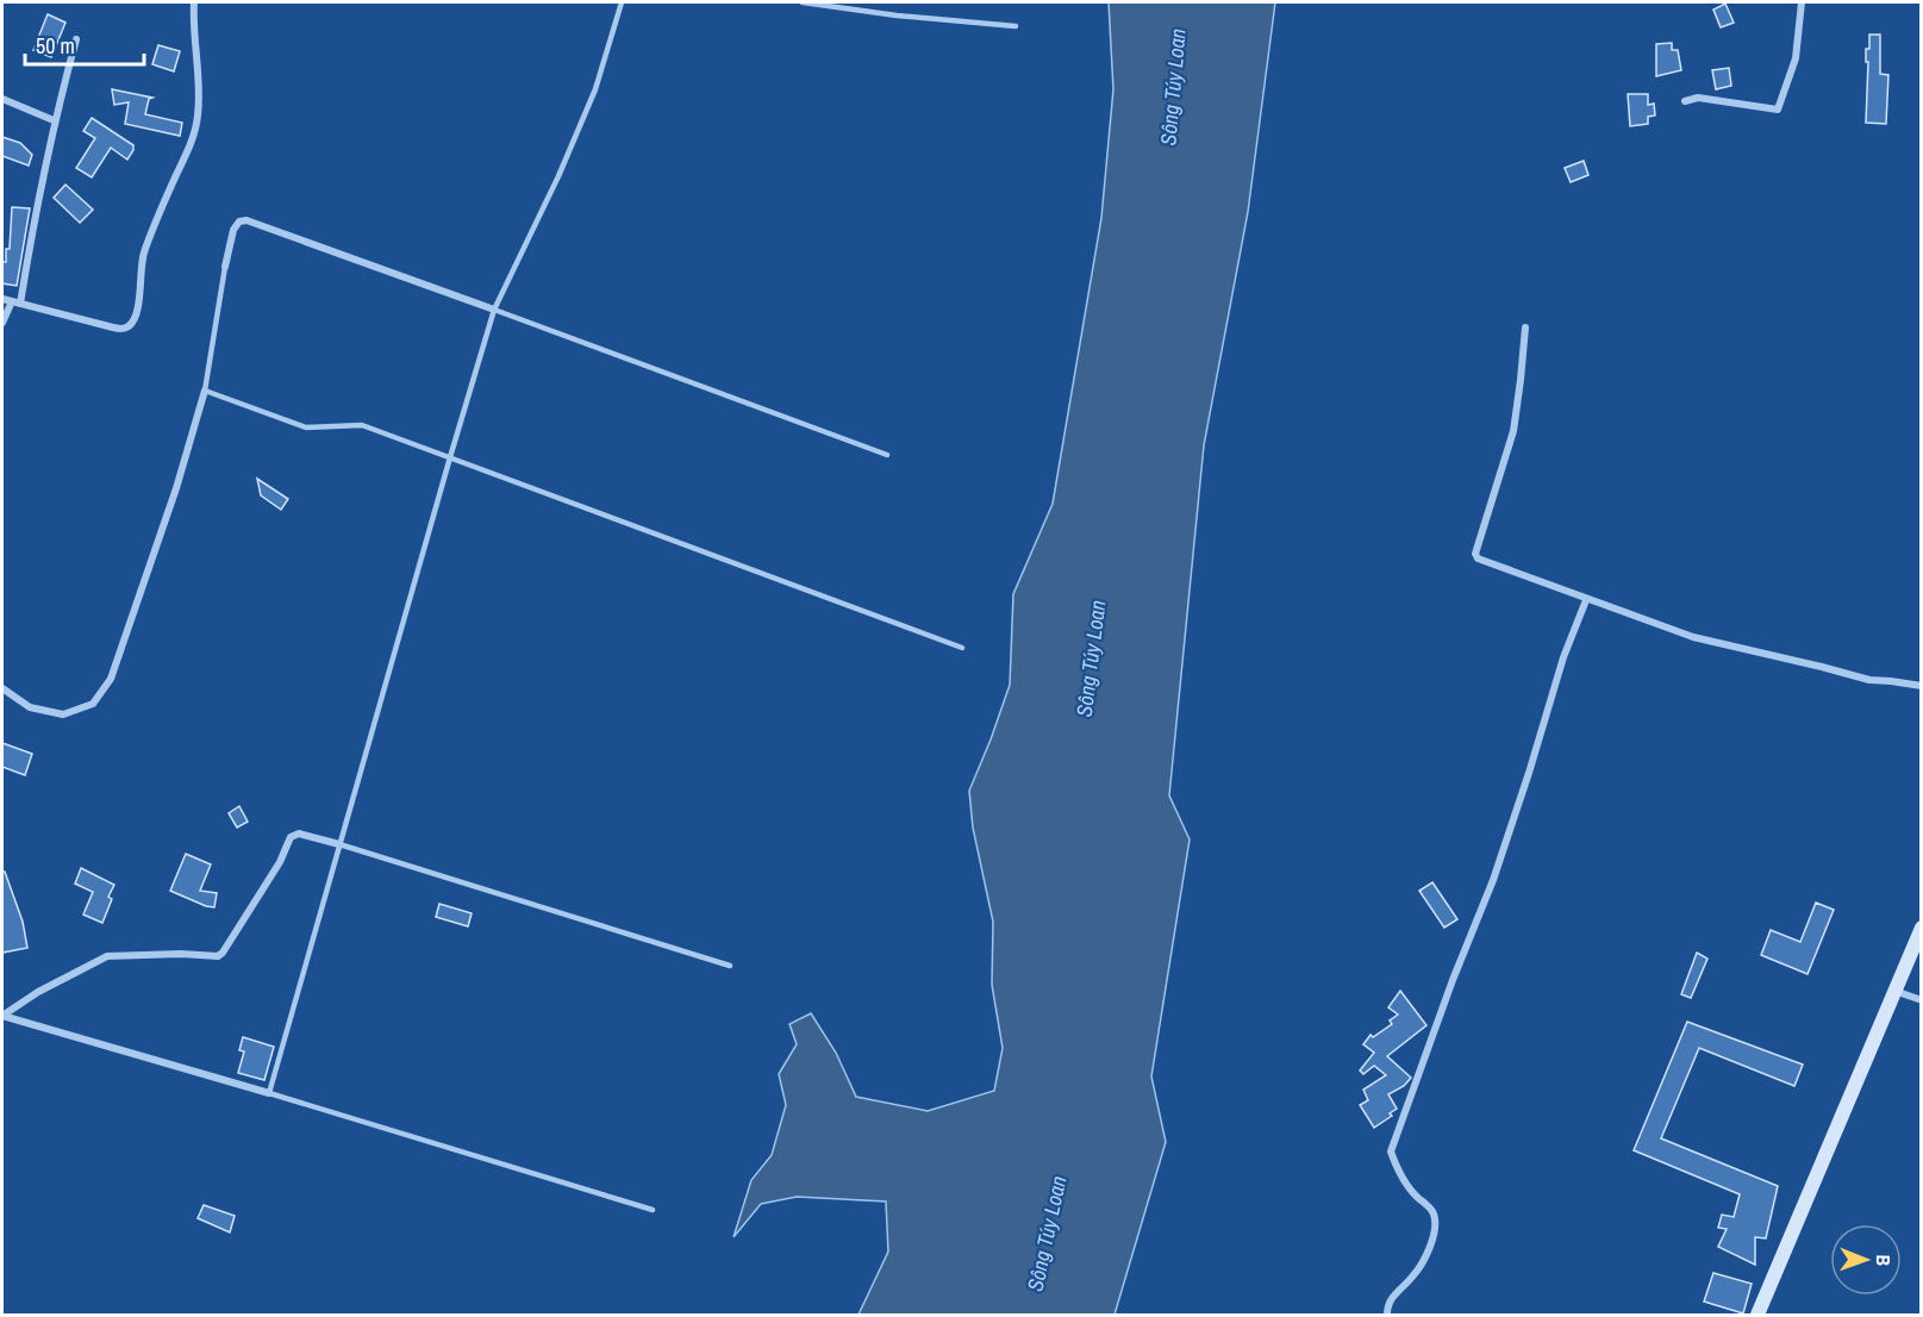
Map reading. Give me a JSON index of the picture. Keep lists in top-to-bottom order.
{
  "water": ["Sông Túy Loan"],
  "scale_bar": "50 m",
  "north": "right"
}
